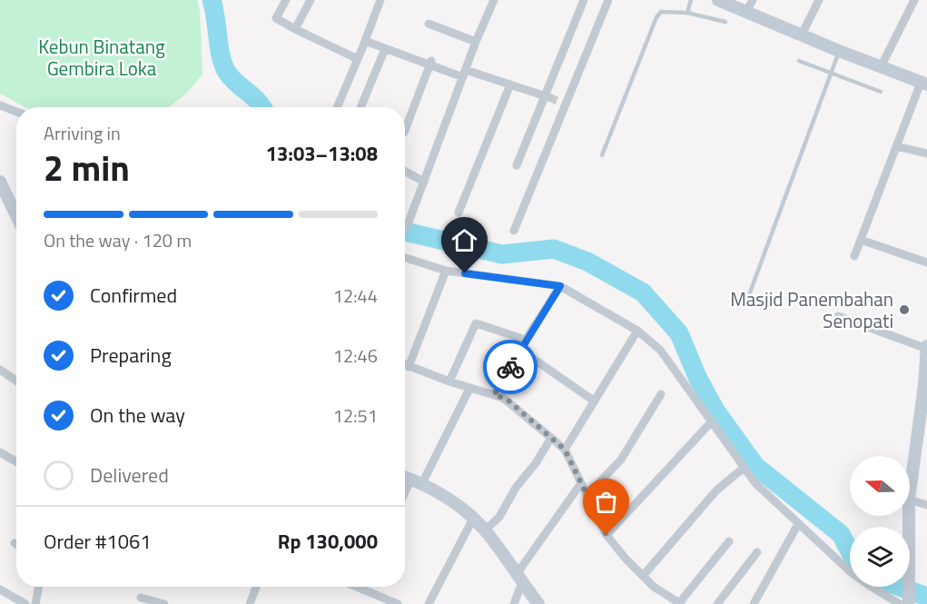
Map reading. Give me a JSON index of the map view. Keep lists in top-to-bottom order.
{
  "parks": ["Kebun Binatang Gembira Loka"],
  "places": ["Masjid Panembahan Senopati"],
  "north": "left",
  "page": {
    "heading": ["2 min", "Arriving in", "13:03–13:08"],
    "panel": ["Order #1061", "Rp 130,000"],
    "bar": "On the way · 120 m",
    "list": [
      ["Confirmed", "12:44"],
      ["Preparing", "12:46"],
      ["On the way", "12:51"],
      "Delivered"
    ]
  }
}
